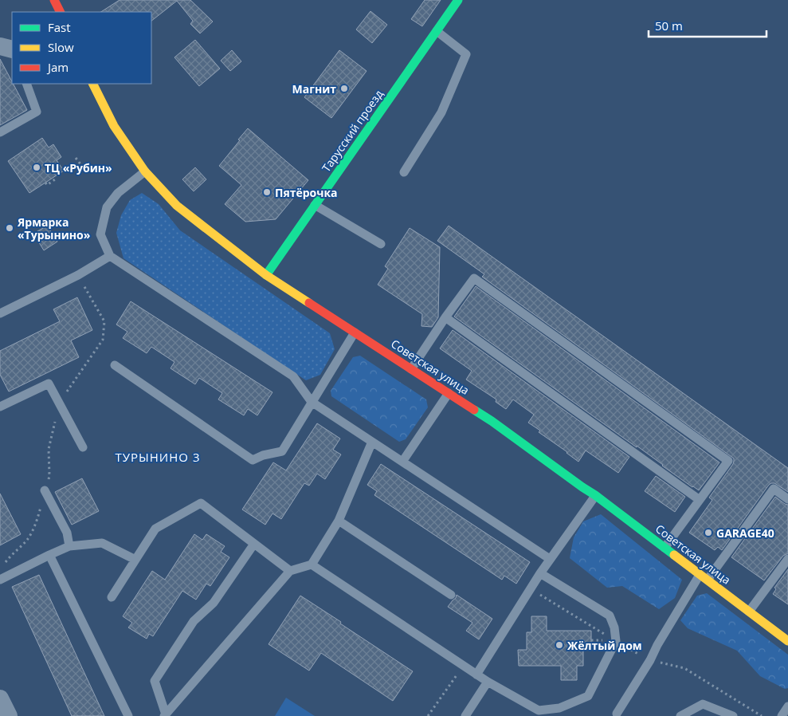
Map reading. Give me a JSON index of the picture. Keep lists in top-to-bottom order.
{
  "streets": {
    "main road": ["Тарусский проезд", "Советская улица"]
  },
  "crossings": [
    ["Тарусский проезд", "Советская улица"]
  ],
  "districts": ["ТУРЫНИНО 3"],
  "places": [
    "Магнит",
    "ТЦ «Рубин»",
    "Пятёрочка",
    "Ярмарка «Турынино»",
    "GARAGE40",
    "Жёлтый дом"
  ],
  "legend": ["Fast", "Slow", "Jam"],
  "scale_bar": "50 m"
}
